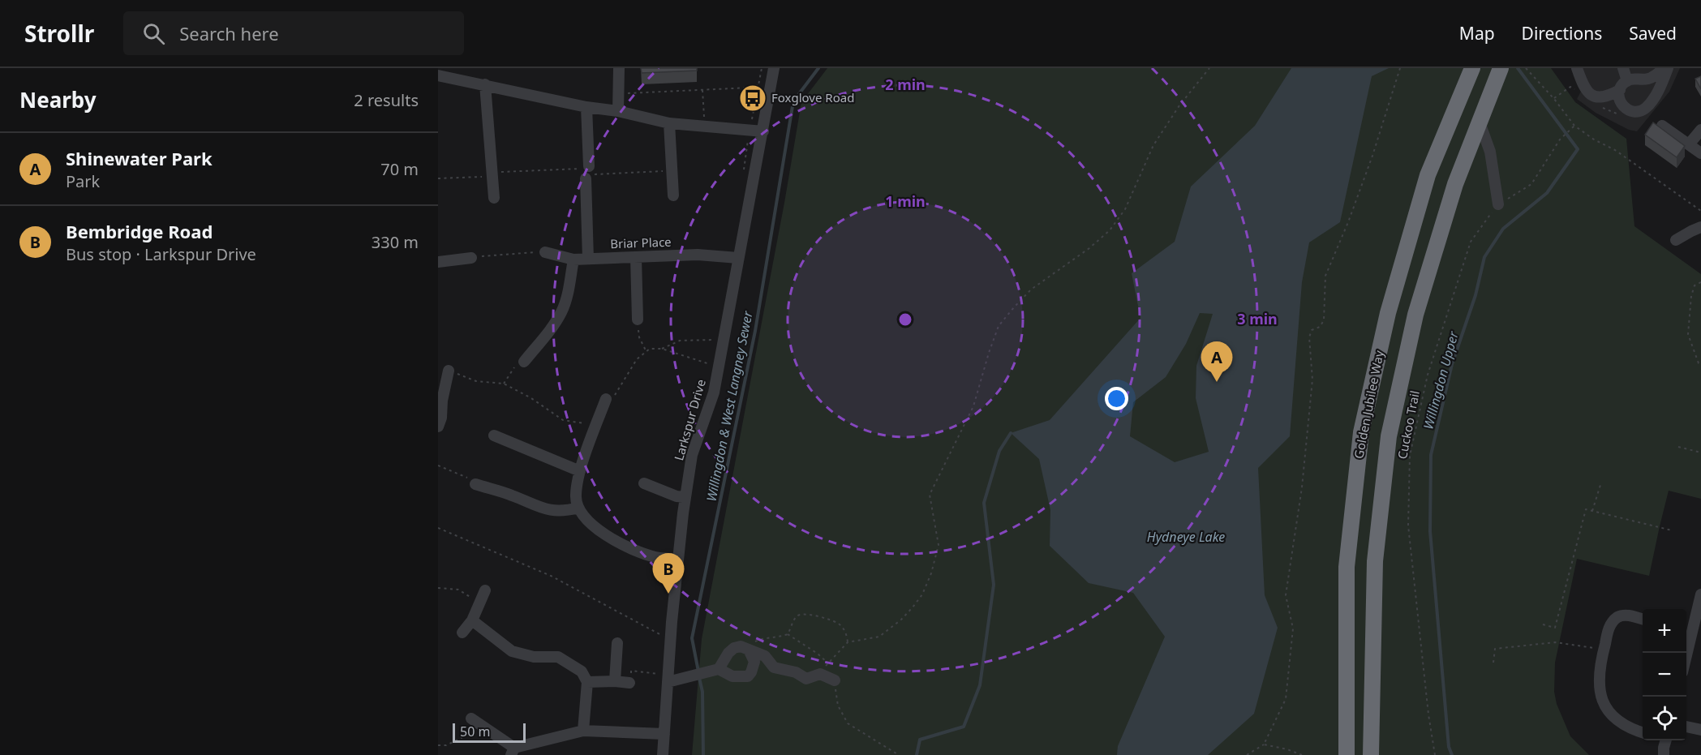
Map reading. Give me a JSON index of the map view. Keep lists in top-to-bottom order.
{
  "streets": {
    "highway": ["Golden Jubilee Way"],
    "street": ["Briar Place", "Larkspur Drive"],
    "path": ["Cuckoo Trail"]
  },
  "crossings": [
    ["Briar Place", "Larkspur Drive"]
  ],
  "water": ["Willingdon Upper", "Willingdon & West Langney Sewer", "Hydneye Lake"],
  "places": {
    "bus stop": ["Foxglove Road"]
  },
  "scale_bar": "50 m",
  "page": {
    "header": "Strollr",
    "search": "Search here",
    "nav": ["Map", "Directions", "Saved"],
    "heading": ["Nearby", "2 results"],
    "list": [
      {
        "mark": "A",
        "name": "Shinewater Park",
        "note": "Park",
        "value": "70 m"
      },
      {
        "mark": "B",
        "name": "Bembridge Road",
        "note": "Bus stop · Larkspur Drive",
        "value": "330 m"
      }
    ],
    "pins": ["A", "B"],
    "map_buttons": ["+", "−"],
    "scale": "50 m"
  },
  "rings": ["2 min", "1 min", "3 min"]
}
